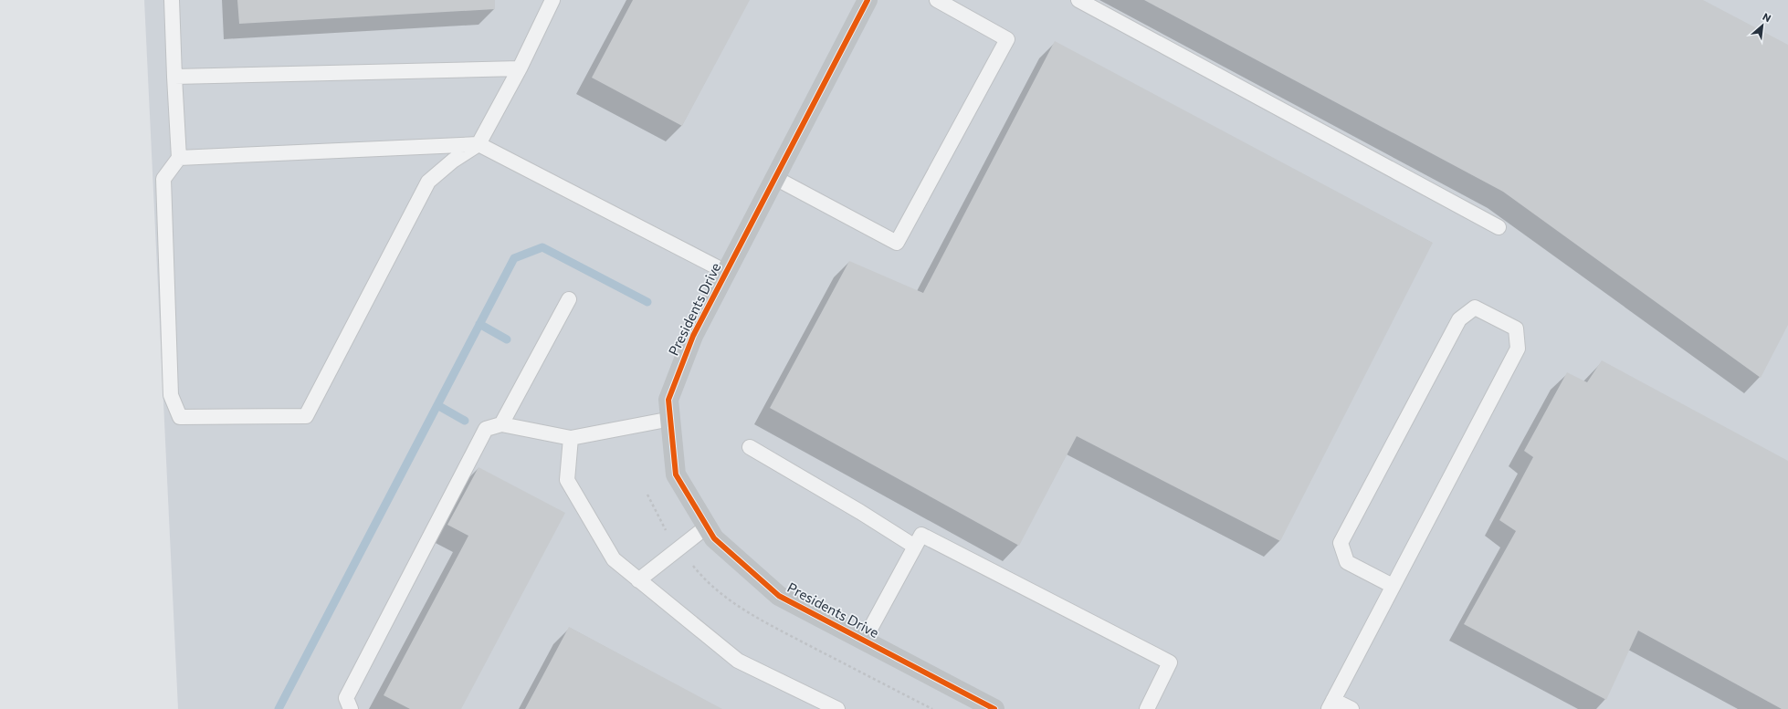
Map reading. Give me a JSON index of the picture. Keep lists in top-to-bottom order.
{
  "streets": {
    "street": ["Presidents Drive"]
  },
  "north": "top right"
}
